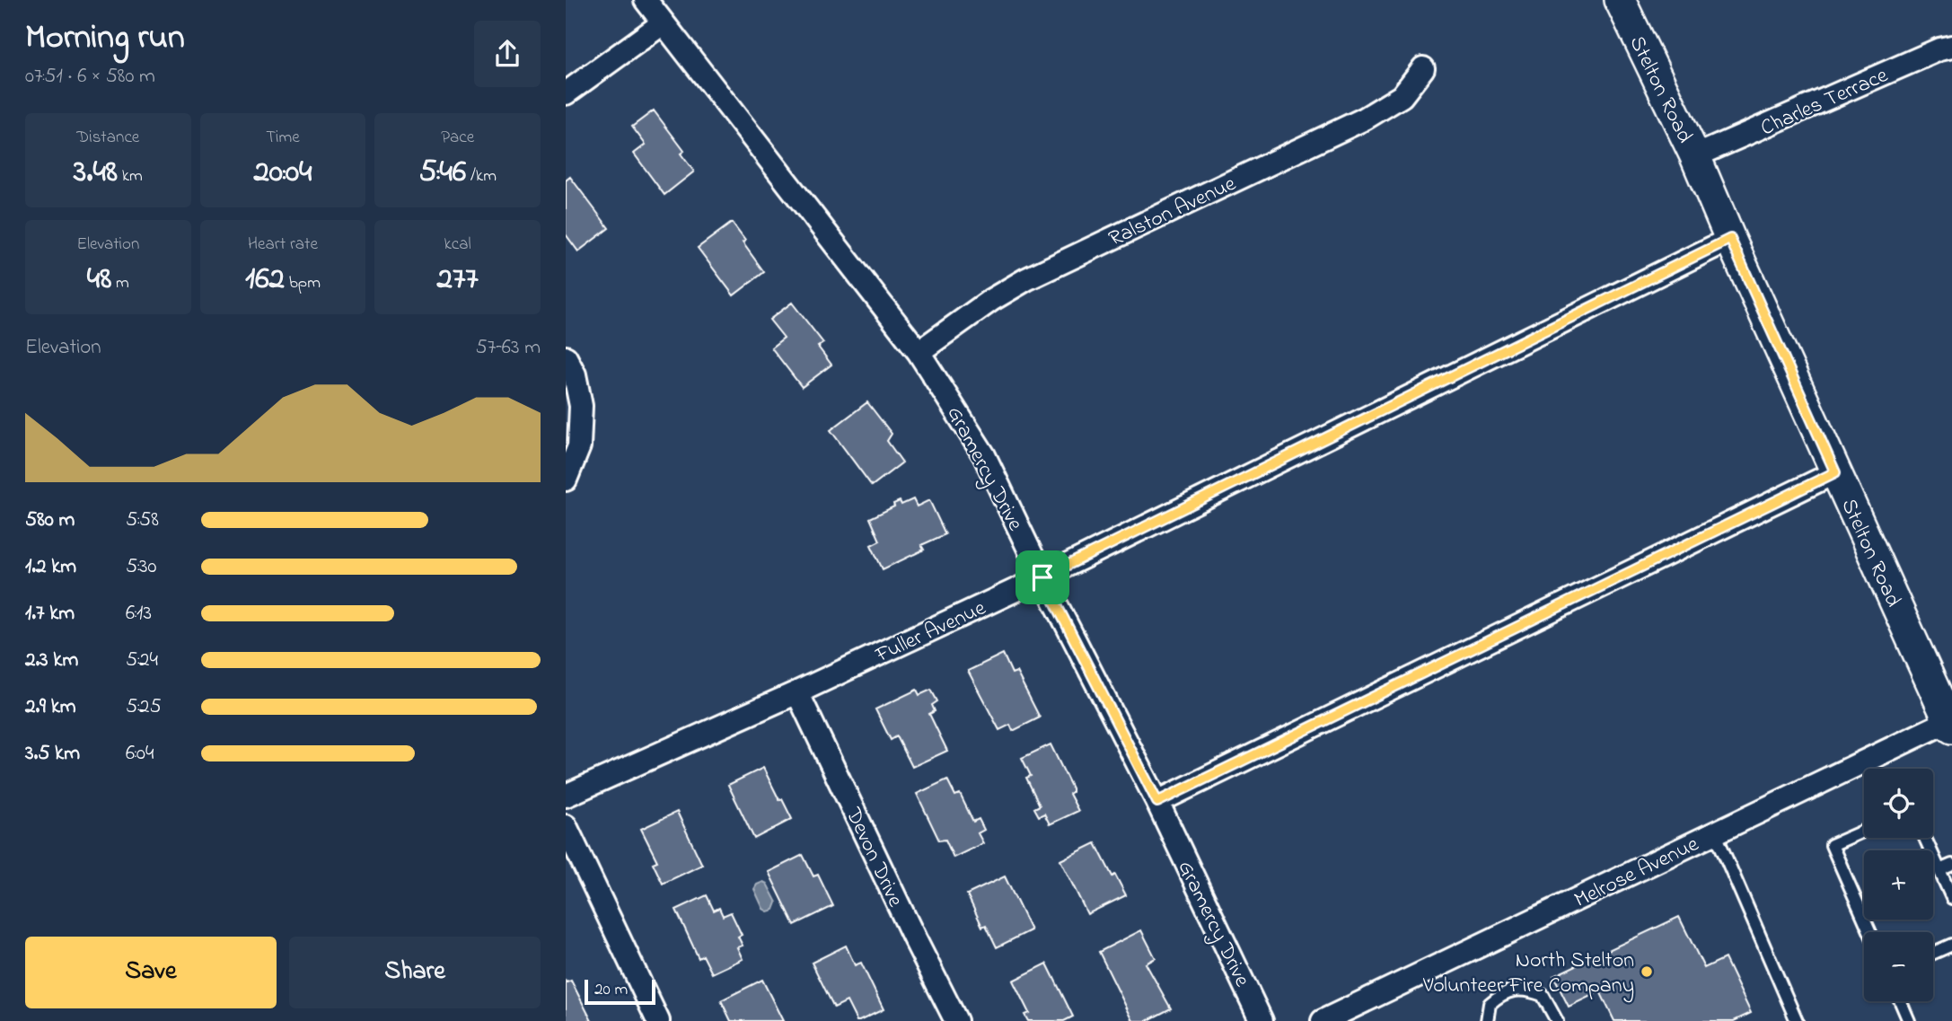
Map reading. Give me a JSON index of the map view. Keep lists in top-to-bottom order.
{
  "streets": {
    "main road": ["Stelton Road"],
    "street": [
      "Charles Terrace",
      "Ralston Avenue",
      "Gramercy Drive",
      "Fuller Avenue",
      "Devon Drive",
      "Melrose Avenue"
    ]
  },
  "crossings": [
    ["Stelton Road", "Charles Terrace"],
    ["Stelton Road", "Fuller Avenue"],
    ["Stelton Road", "Melrose Avenue"],
    ["Ralston Avenue", "Gramercy Drive"],
    ["Gramercy Drive", "Fuller Avenue"],
    ["Fuller Avenue", "Devon Drive"]
  ],
  "places": ["North Stelton Volunteer Fire Company"],
  "scale_bar": "20 m",
  "page": {
    "heading": ["Morning run", "07:51 · 6 × 580 m"],
    "stats": [
      ["Distance", "3.48 km"],
      ["Time", "20:04"],
      ["Pace", "5:46 /km"],
      ["Elevation", "48 m"],
      ["Heart rate", "162 bpm"],
      ["kcal", "277"]
    ],
    "chart": ["Elevation", "57–63 m"],
    "list": [
      {
        "name": "580 m",
        "note": "5:58"
      },
      {
        "name": "1.2 km",
        "note": "5:30"
      },
      {
        "name": "1.7 km",
        "note": "6:13"
      },
      {
        "name": "2.3 km",
        "note": "5:24"
      },
      {
        "name": "2.9 km",
        "note": "5:25"
      },
      {
        "name": "3.5 km",
        "note": "6:04"
      }
    ],
    "map_buttons": ["+", "−"],
    "buttons": ["Save", "Share"],
    "scale": "20 m"
  }
}
